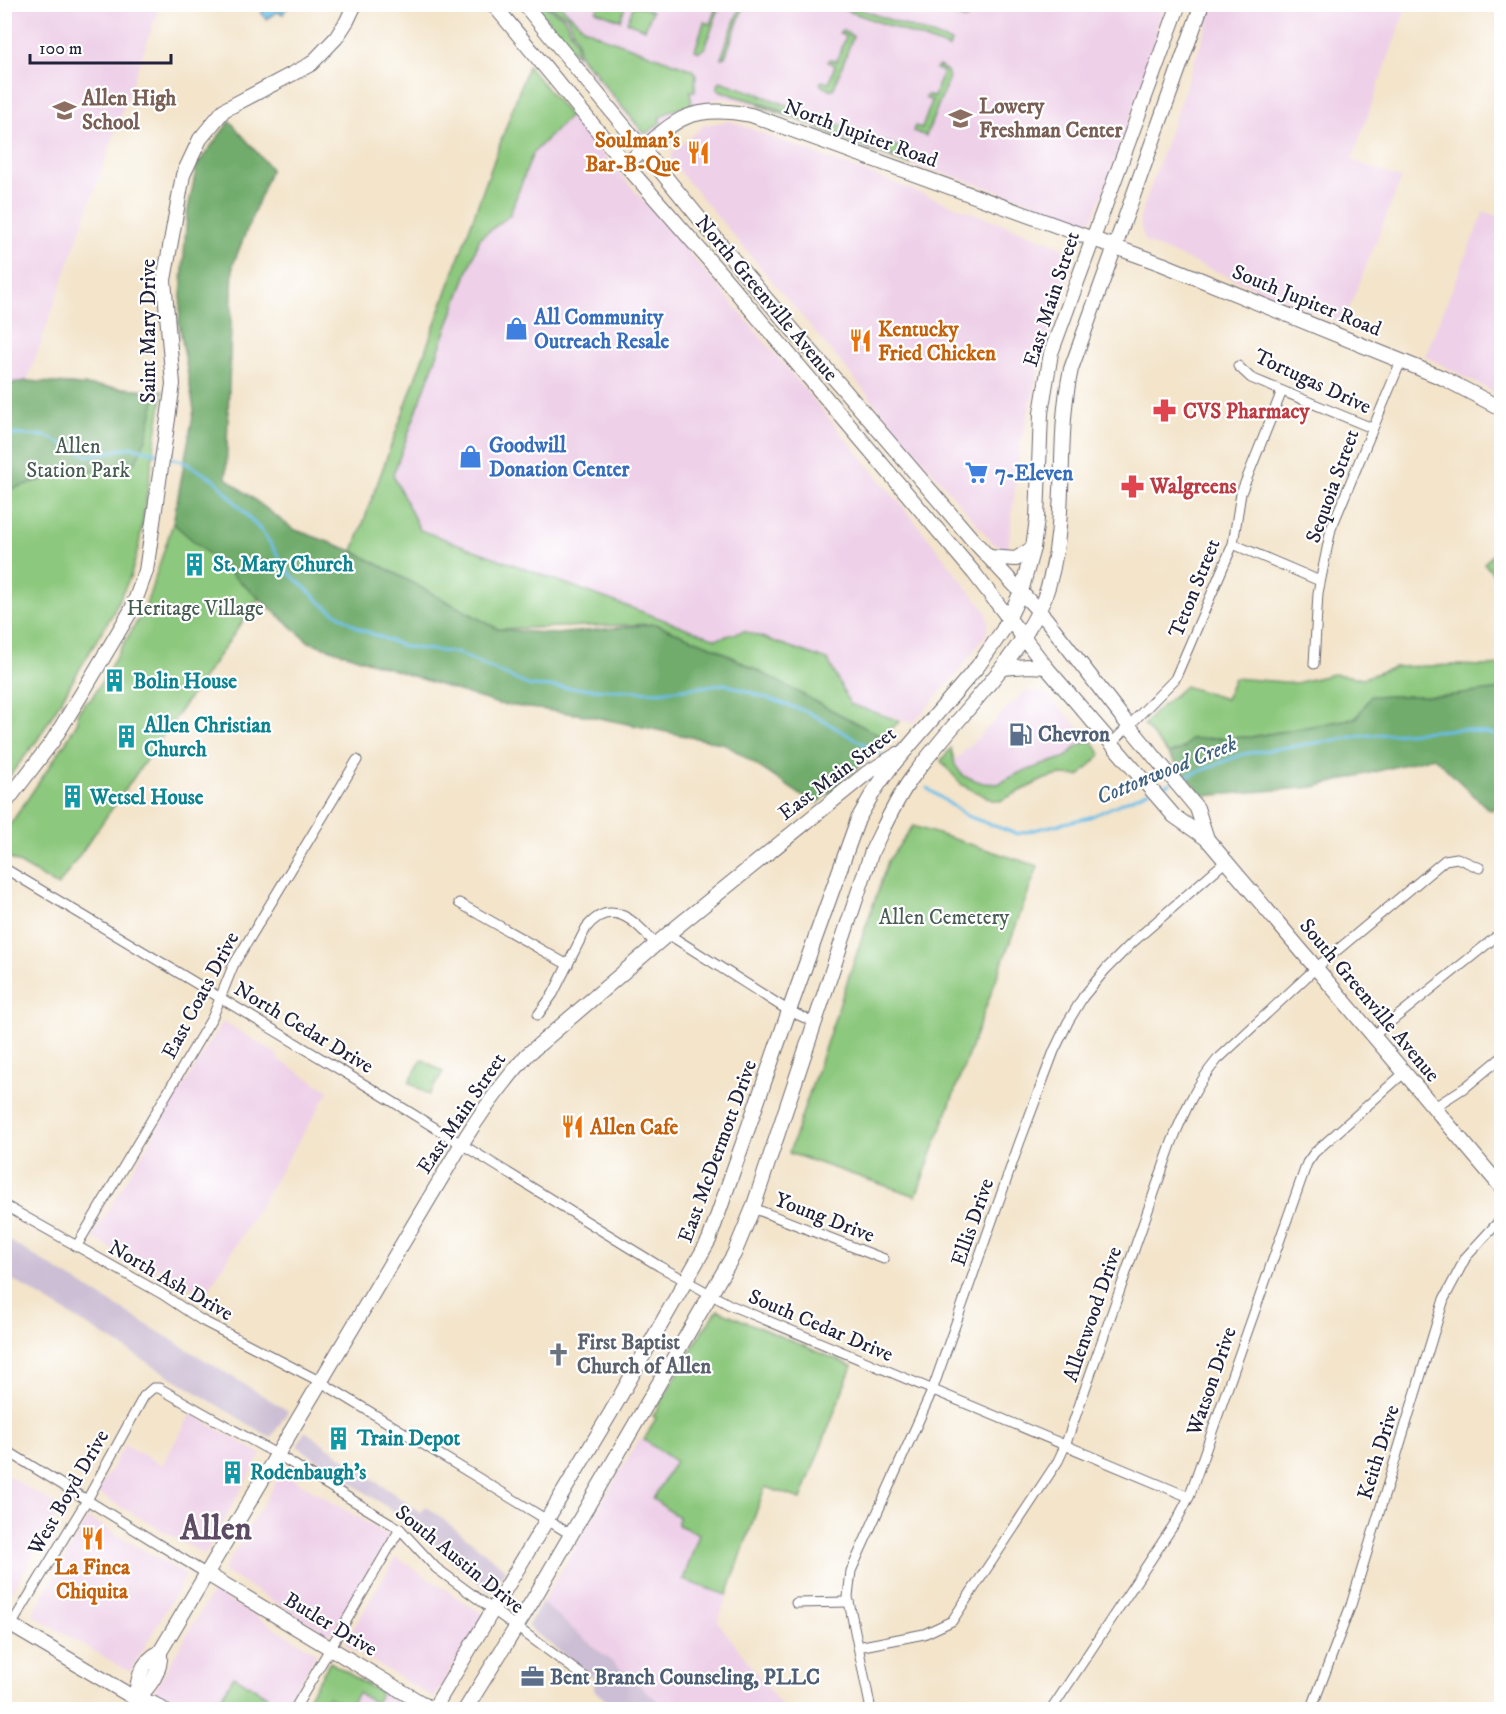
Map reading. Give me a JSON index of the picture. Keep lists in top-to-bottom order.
{
  "streets": {
    "main road": [
      "North Jupiter Road",
      "North Greenville Avenue",
      "East Main Street",
      "South Jupiter Road",
      "Saint Mary Drive",
      "South Greenville Avenue",
      "East McDermott Drive",
      "Butler Drive"
    ],
    "street": [
      "Tortugas Drive",
      "Sequoia Street",
      "Teton Street",
      "East Coats Drive",
      "North Cedar Drive",
      "Young Drive",
      "Ellis Drive",
      "North Ash Drive",
      "Allenwood Drive",
      "South Cedar Drive",
      "Watson Drive",
      "Keith Drive",
      "West Boyd Drive",
      "South Austin Drive"
    ]
  },
  "crossings": [
    ["North Jupiter Road", "North Greenville Avenue"],
    ["North Jupiter Road", "East Main Street"],
    ["North Jupiter Road", "South Jupiter Road"],
    ["North Greenville Avenue", "East Main Street"],
    ["North Greenville Avenue", "South Greenville Avenue"],
    ["East Main Street", "South Jupiter Road"],
    ["East Main Street", "South Greenville Avenue"],
    ["East Main Street", "North Cedar Drive"],
    ["East Main Street", "East McDermott Drive"],
    ["East Main Street", "North Ash Drive"],
    ["East Main Street", "South Cedar Drive"],
    ["East Main Street", "South Austin Drive"],
    ["East Main Street", "Butler Drive"],
    ["South Jupiter Road", "Sequoia Street"],
    ["Tortugas Drive", "Sequoia Street"],
    ["Tortugas Drive", "Teton Street"],
    ["Teton Street", "South Greenville Avenue"],
    ["East Coats Drive", "North Cedar Drive"],
    ["East Coats Drive", "North Ash Drive"],
    ["South Greenville Avenue", "Ellis Drive"],
    ["South Greenville Avenue", "Allenwood Drive"],
    ["South Greenville Avenue", "Watson Drive"],
    ["North Cedar Drive", "South Cedar Drive"],
    ["East McDermott Drive", "North Ash Drive"],
    ["East McDermott Drive", "South Cedar Drive"],
    ["East McDermott Drive", "South Austin Drive"],
    ["East McDermott Drive", "Butler Drive"],
    ["Ellis Drive", "Allenwood Drive"],
    ["Ellis Drive", "South Cedar Drive"],
    ["Allenwood Drive", "South Cedar Drive"],
    ["South Cedar Drive", "Watson Drive"],
    ["West Boyd Drive", "South Austin Drive"]
  ],
  "districts": ["Allen"],
  "water": ["Cottonwood Creek"],
  "parks": ["Allen Station Park", "Heritage Village", "Allen Cemetery"],
  "places": {
    "school or university": ["Allen High School", "Lowery Freshman Center"],
    "restaurant": [
      "Soulman's Bar-B-Que",
      "Kentucky Fried Chicken",
      "Allen Cafe",
      "La Finca Chiquita"
    ],
    "shop": ["All Community Outreach Resale", "Goodwill Donation Center"],
    "pharmacy": ["CVS Pharmacy", "Walgreens"],
    "supermarket": ["7-Eleven"],
    "building": [
      "St. Mary Church",
      "Bolin House",
      "Allen Christian Church",
      "Wetsel House",
      "Train Depot",
      "Rodenbaugh's"
    ],
    "fuel station": ["Chevron"],
    "church": ["First Baptist Church of Allen"],
    "office": ["Bent Branch Counseling, PLLC"]
  },
  "scale_bar": "100 m"
}
